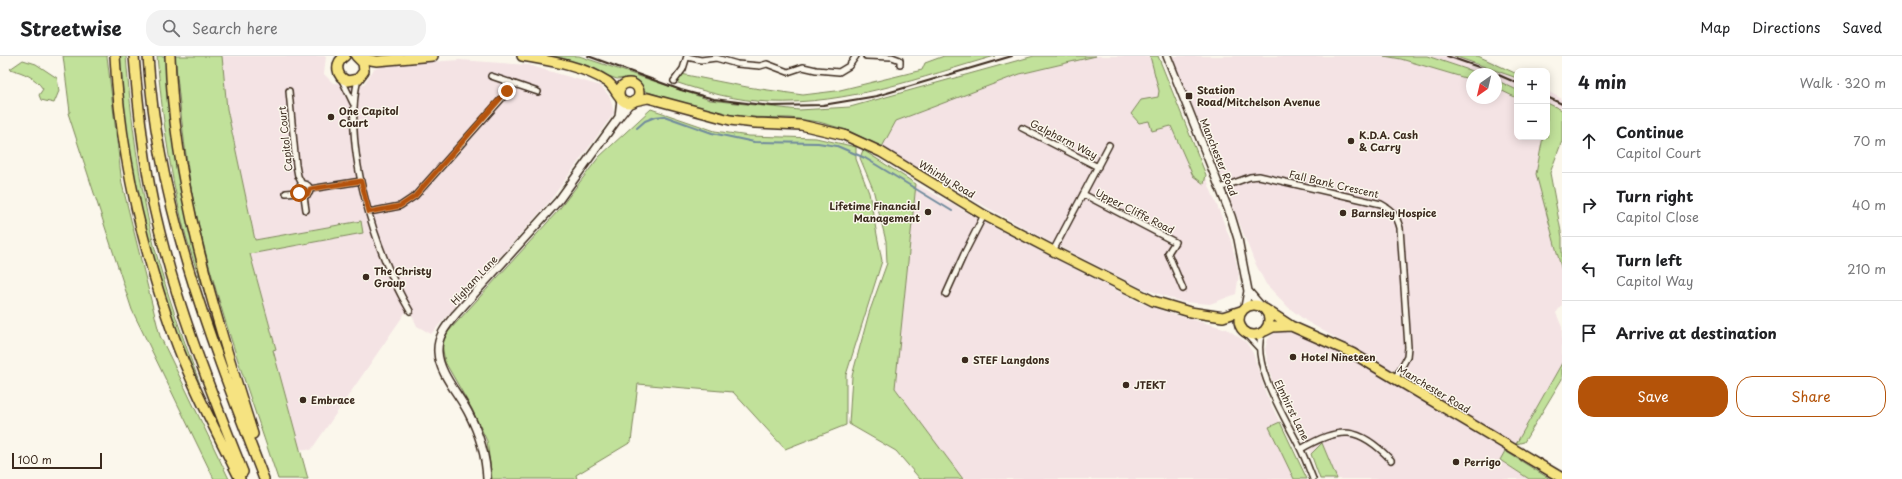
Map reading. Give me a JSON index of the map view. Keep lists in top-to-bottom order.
{
  "streets": {
    "highway": ["Manchester Road", "Whinby Road"],
    "street": [
      "Capitol Court",
      "Galpharm Way",
      "Fall Bank Crescent",
      "Upper Cliffe Road",
      "Higham Lane",
      "Elmhirst Lane"
    ]
  },
  "crossings": [
    ["Galpharm Way", "Upper Cliffe Road"],
    ["Manchester Road", "Whinby Road"],
    ["Manchester Road", "Fall Bank Crescent"],
    ["Manchester Road", "Elmhirst Lane"],
    ["Whinby Road", "Upper Cliffe Road"],
    ["Whinby Road", "Higham Lane"],
    ["Whinby Road", "Elmhirst Lane"]
  ],
  "places": {
    "transit": ["Station Road/Mitchelson Avenue"],
    "other": [
      "One Capitol Court",
      "K.D.A. Cash & Carry",
      "Lifetime Financial Management",
      "Barnsley Hospice",
      "The Christy Group",
      "Hotel Nineteen",
      "STEF Langdons",
      "JTEKT",
      "Embrace",
      "Perrigo"
    ]
  },
  "scale_bar": "100 m",
  "north": "bottom left",
  "page": {
    "header": "Streetwise",
    "search": "Search here",
    "nav": ["Map", "Directions", "Saved"],
    "heading": ["4 min", "Walk · 320 m"],
    "map_buttons": ["+", "−"],
    "list": [
      ["Continue", "Capitol Court", "70 m"],
      ["Turn right", "Capitol Close", "40 m"],
      ["Turn left", "Capitol Way", "210 m"],
      "Arrive at destination"
    ],
    "buttons": ["Save", "Share"],
    "scale": "100 m"
  }
}
